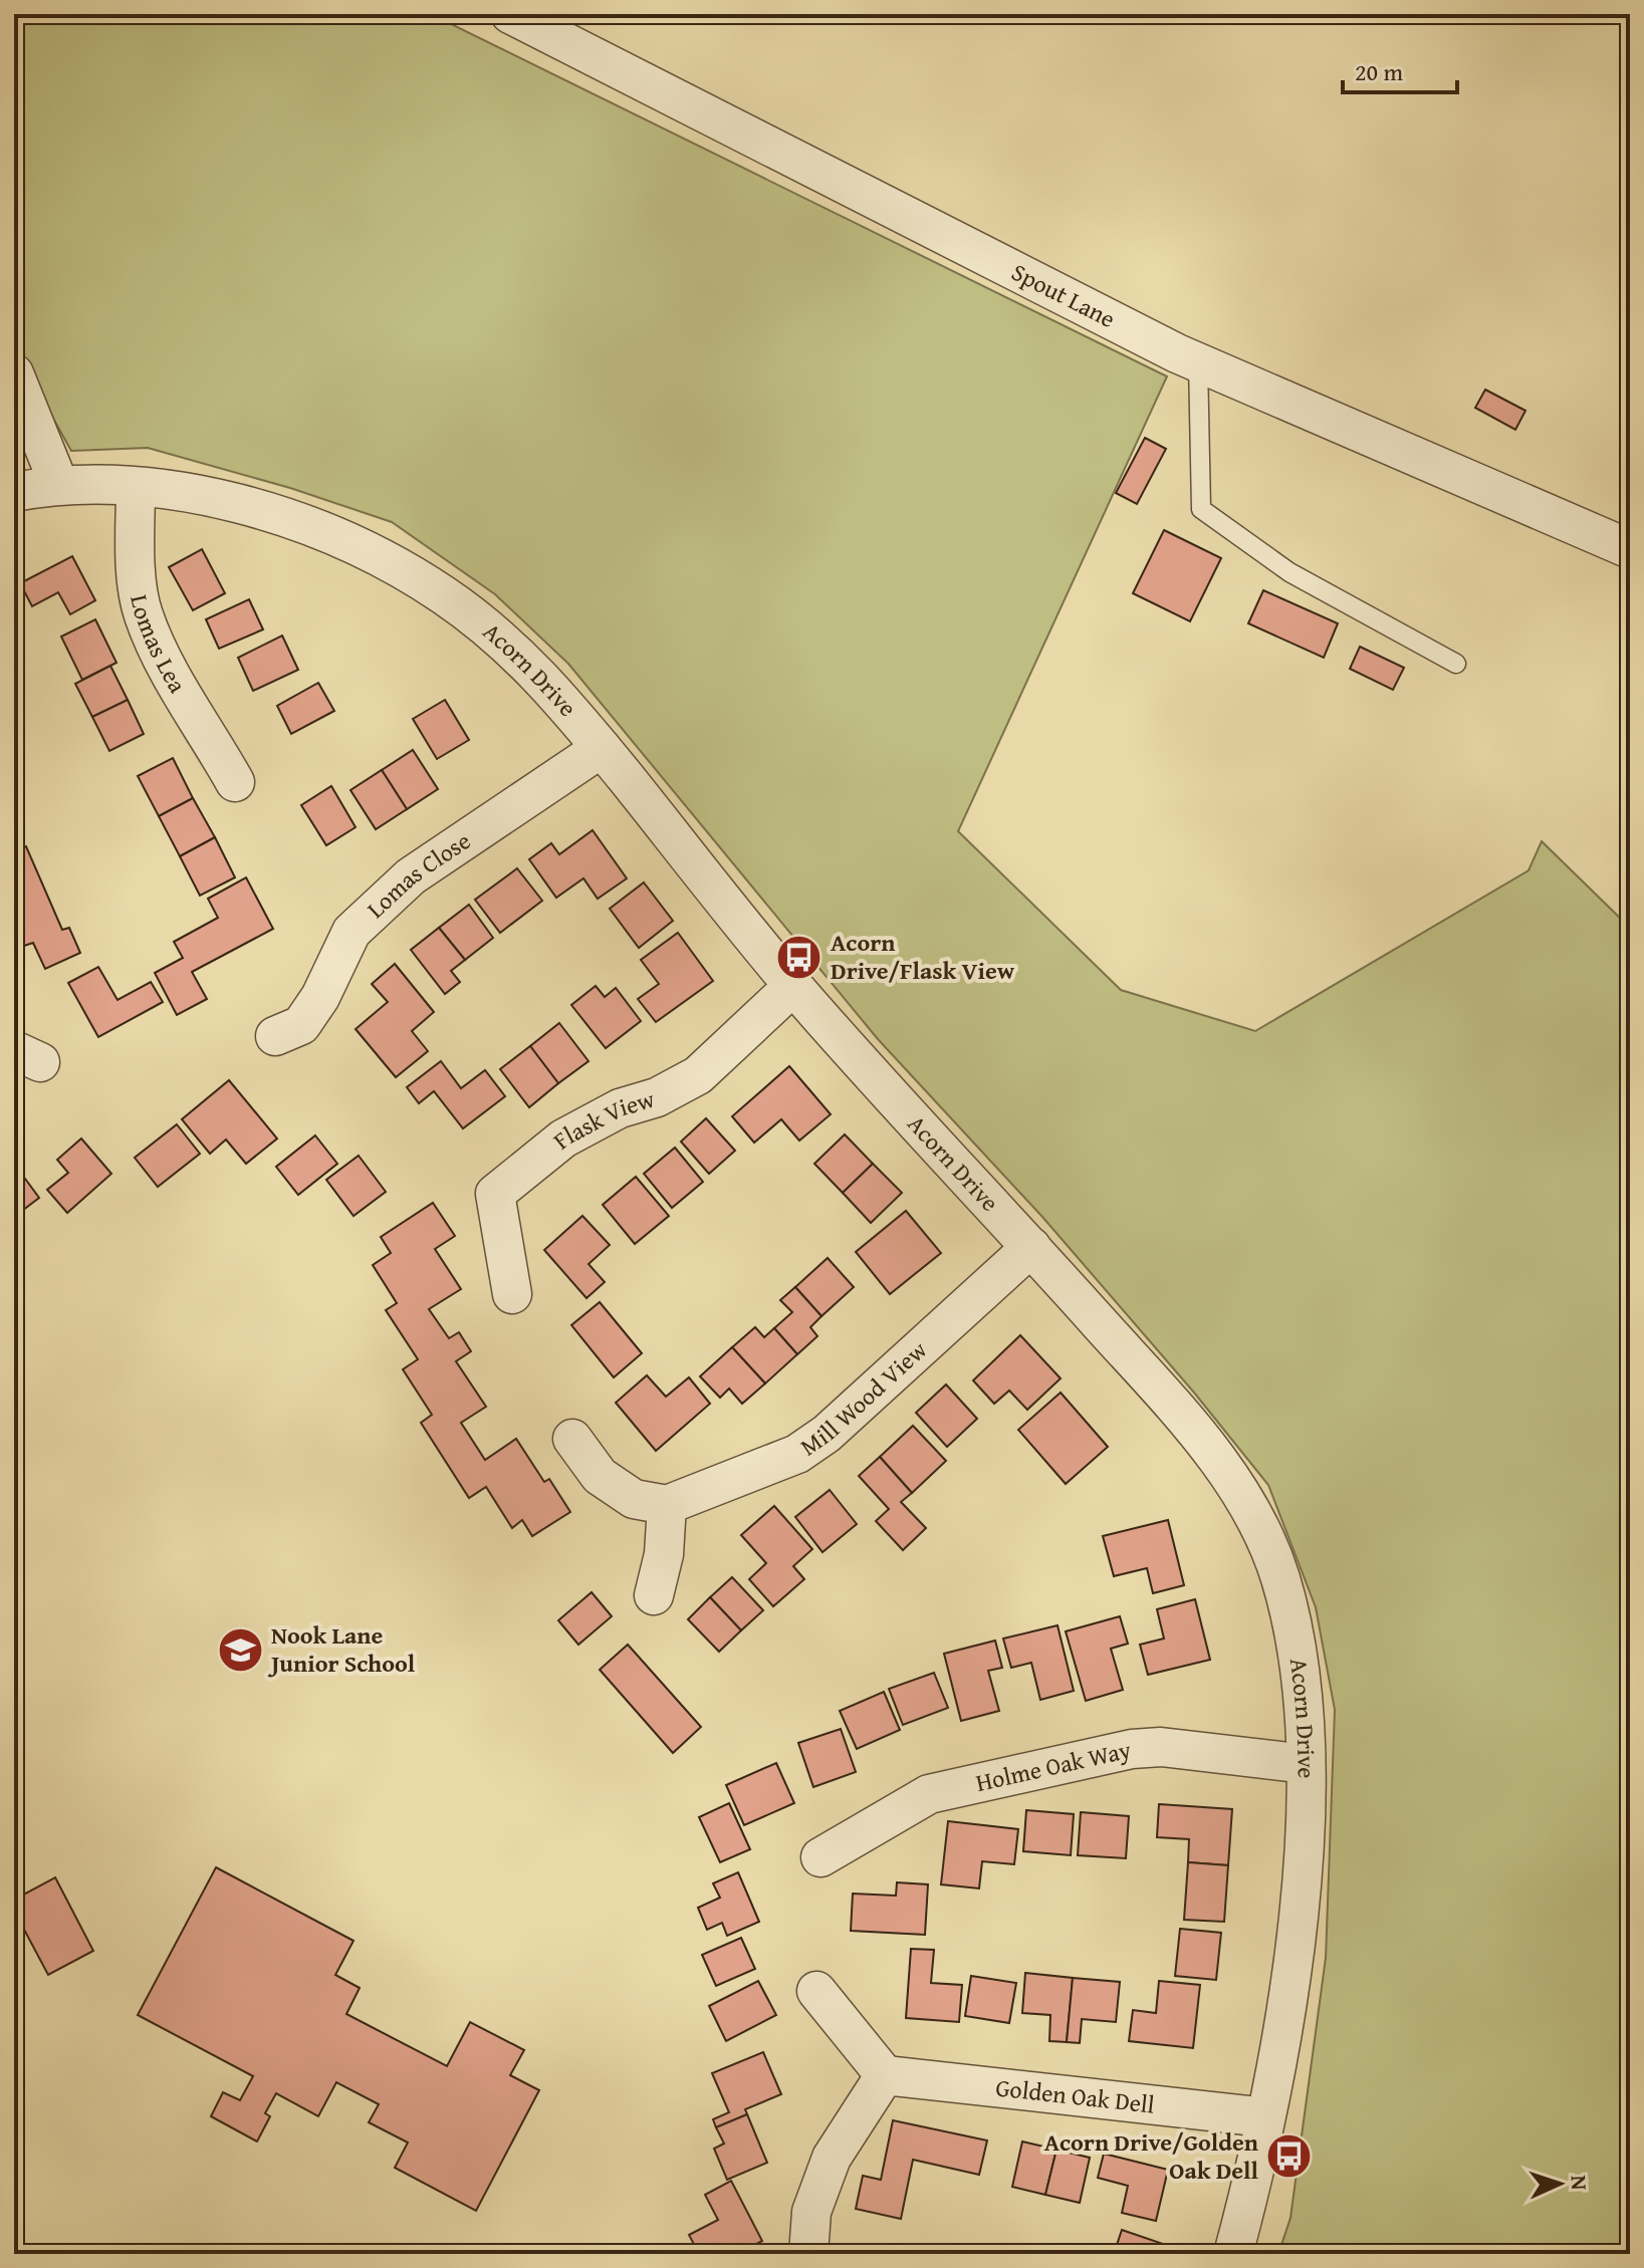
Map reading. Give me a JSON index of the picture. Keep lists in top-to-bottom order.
{
  "streets": {
    "street": [
      "Spout Lane",
      "Lomas Lea",
      "Acorn Drive",
      "Lomas Close",
      "Flask View",
      "Mill Wood View",
      "Holme Oak Way",
      "Golden Oak Dell"
    ]
  },
  "crossings": [
    ["Lomas Lea", "Acorn Drive"],
    ["Acorn Drive", "Lomas Close"],
    ["Acorn Drive", "Flask View"],
    ["Acorn Drive", "Mill Wood View"],
    ["Acorn Drive", "Holme Oak Way"],
    ["Acorn Drive", "Golden Oak Dell"]
  ],
  "places": {
    "bus stop": ["Acorn Drive/Flask View", "Acorn Drive/Golden Oak Dell"],
    "school or university": ["Nook Lane Junior School"]
  },
  "scale_bar": "20 m",
  "north": "right"
}
